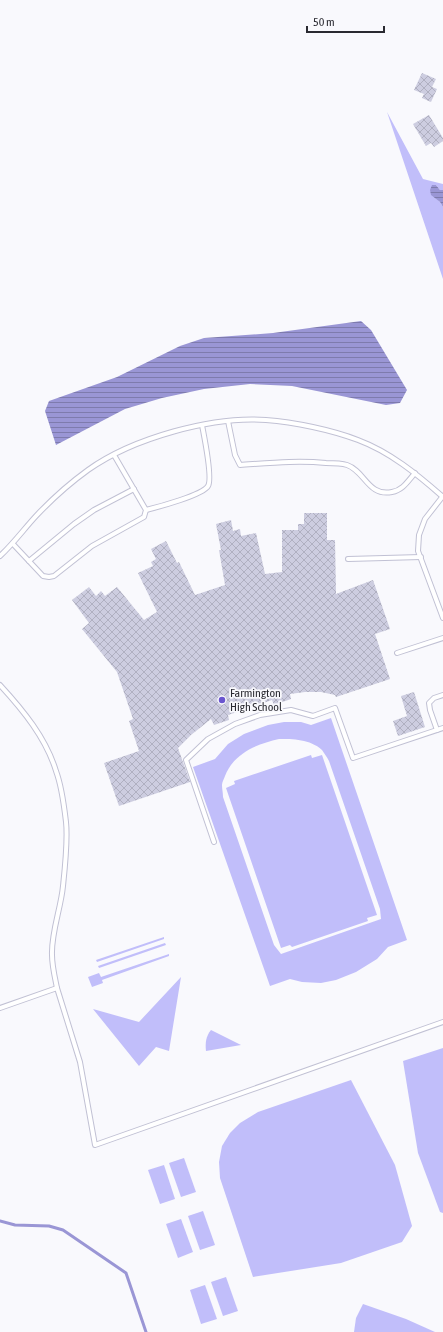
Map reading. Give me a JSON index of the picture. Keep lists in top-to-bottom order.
{
  "places": ["Farmington High School"],
  "scale_bar": "50 m"
}
